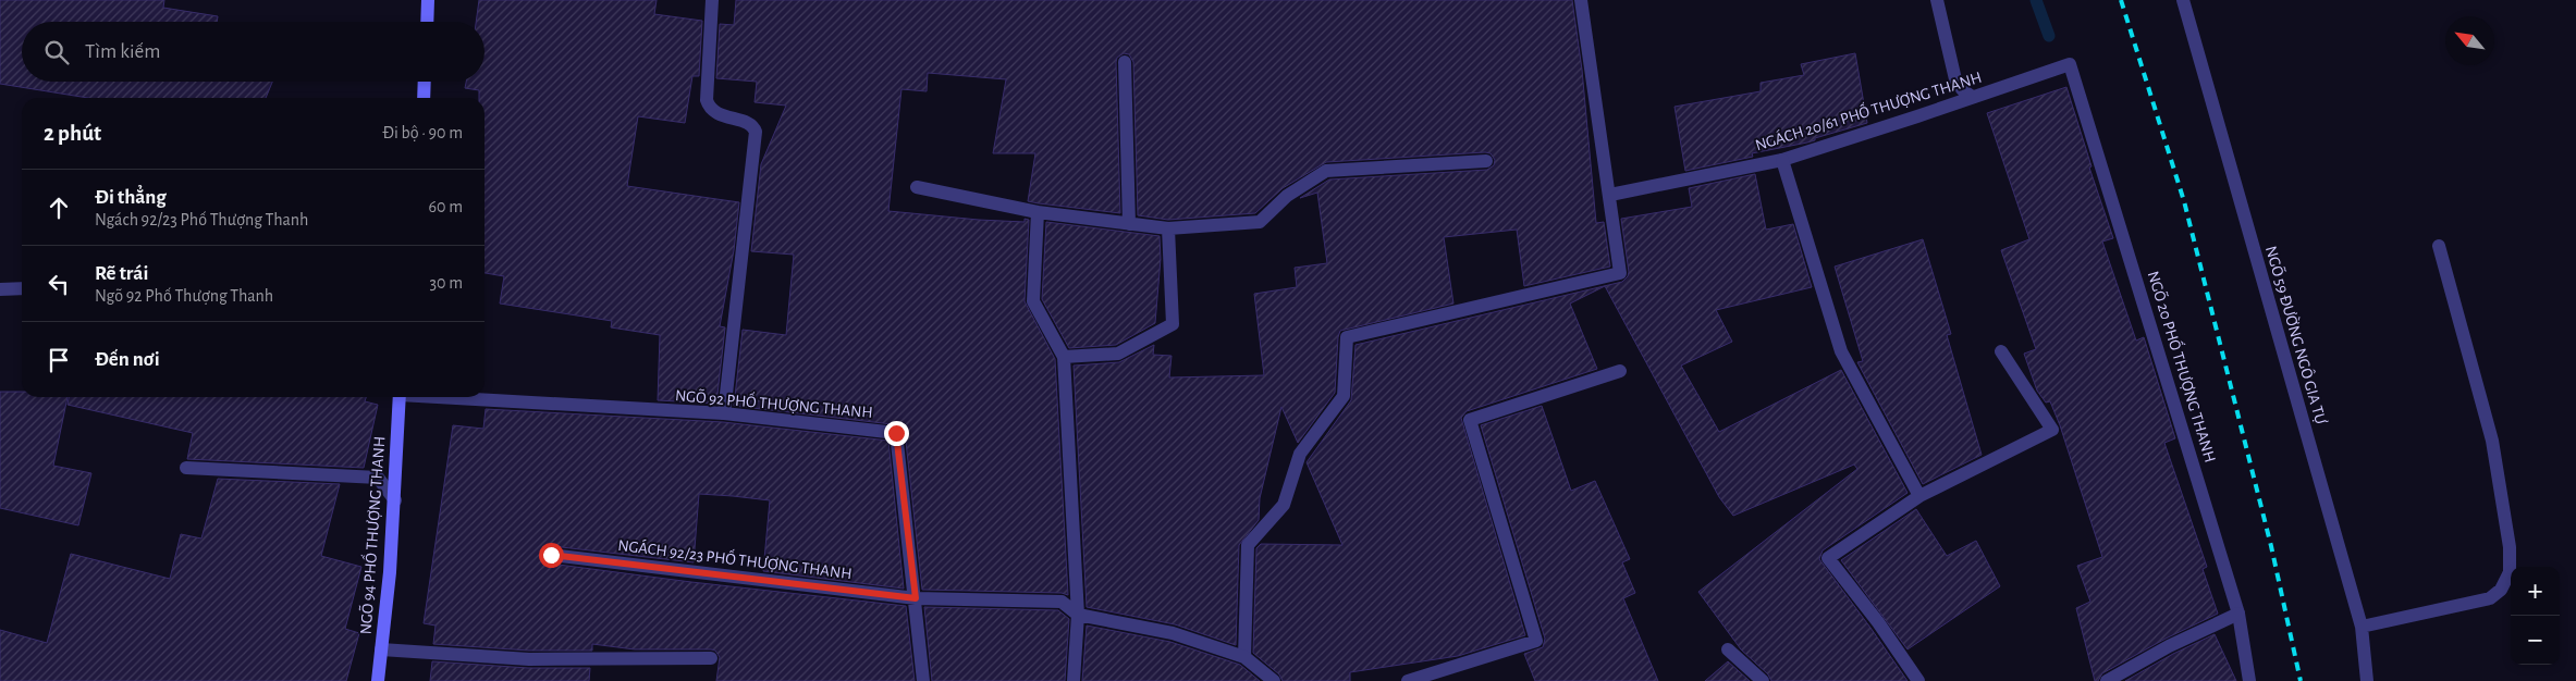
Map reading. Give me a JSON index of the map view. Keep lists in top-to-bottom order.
{
  "streets": {
    "street": [
      "NGÁCH 20/61 PHỐ THƯỢNG THANH",
      "NGÕ 59 ĐƯỜNG NGÔ GIA TỰ",
      "NGÕ 20 PHỐ THƯỢNG THANH",
      "NGÕ 92 PHỐ THƯỢNG THANH",
      "NGÕ 94 PHỐ THƯỢNG THANH",
      "NGÁCH 92/23 PHỐ THƯỢNG THANH"
    ]
  },
  "crossings": [
    ["NGÁCH 20/61 PHỐ THƯỢNG THANH", "NGÕ 20 PHỐ THƯỢNG THANH"],
    ["NGÕ 92 PHỐ THƯỢNG THANH", "NGÁCH 92/23 PHỐ THƯỢNG THANH"]
  ],
  "north": "top left",
  "page": {
    "search": "Tìm kiếm",
    "heading": ["2 phút", "Đi bộ · 90 m"],
    "list": [
      ["Đi thẳng", "Ngách 92/23 Phố Thượng Thanh", "60 m"],
      ["Rẽ trái", "Ngõ 92 Phố Thượng Thanh", "30 m"],
      "Đến nơi"
    ],
    "map_buttons": ["+", "−"]
  }
}
